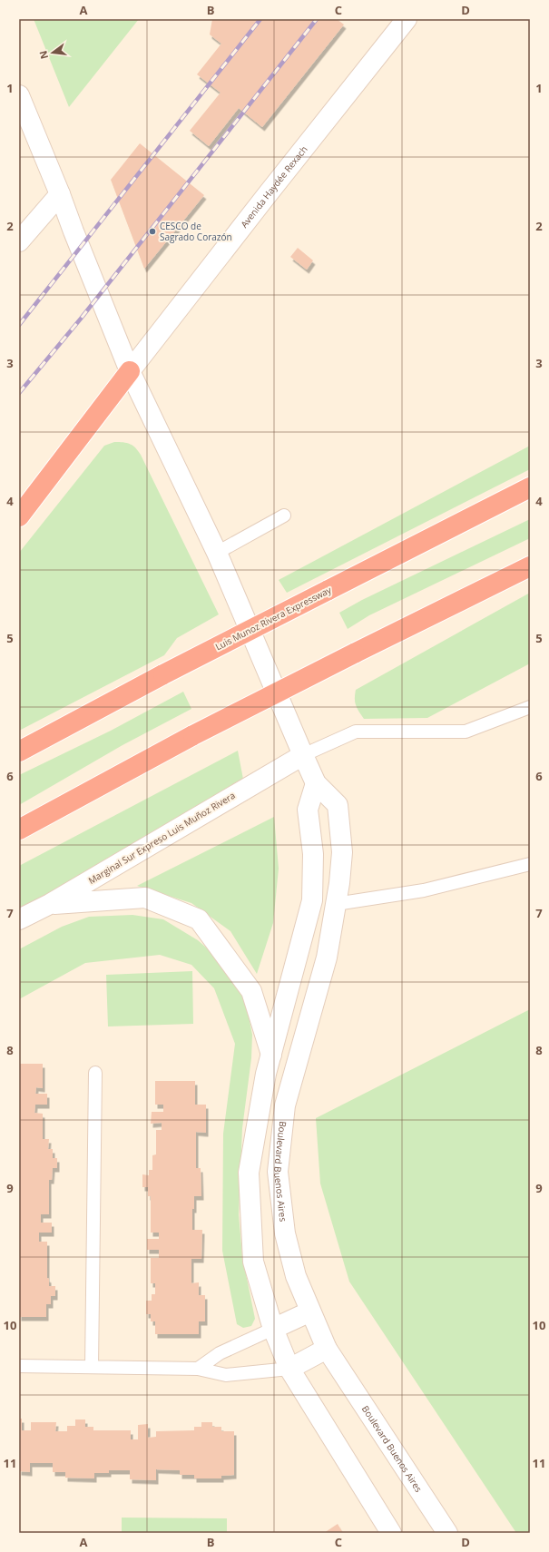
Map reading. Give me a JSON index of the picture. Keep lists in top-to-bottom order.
{
  "streets": {
    "highway": ["Luis Munoz Rivera Expressway"],
    "street": ["Avenida Haydée Rexach", "Marginal Sur Expreso Luis Muñoz Rivera", "Boulevard Buenos Aires"]
  },
  "crossings": [
    ["Avenida Haydée Rexach", "Boulevard Buenos Aires"],
    ["Marginal Sur Expreso Luis Muñoz Rivera", "Boulevard Buenos Aires"]
  ],
  "places": ["CESCO de Sagrado Corazón"],
  "north": "left",
  "grid": {
    "columns": [
      "A",
      "B",
      "C",
      "D"
    ],
    "rows": [
      "1",
      "2",
      "3",
      "4",
      "5",
      "6",
      "7",
      "8",
      "9",
      "10",
      "11"
    ]
  }
}
